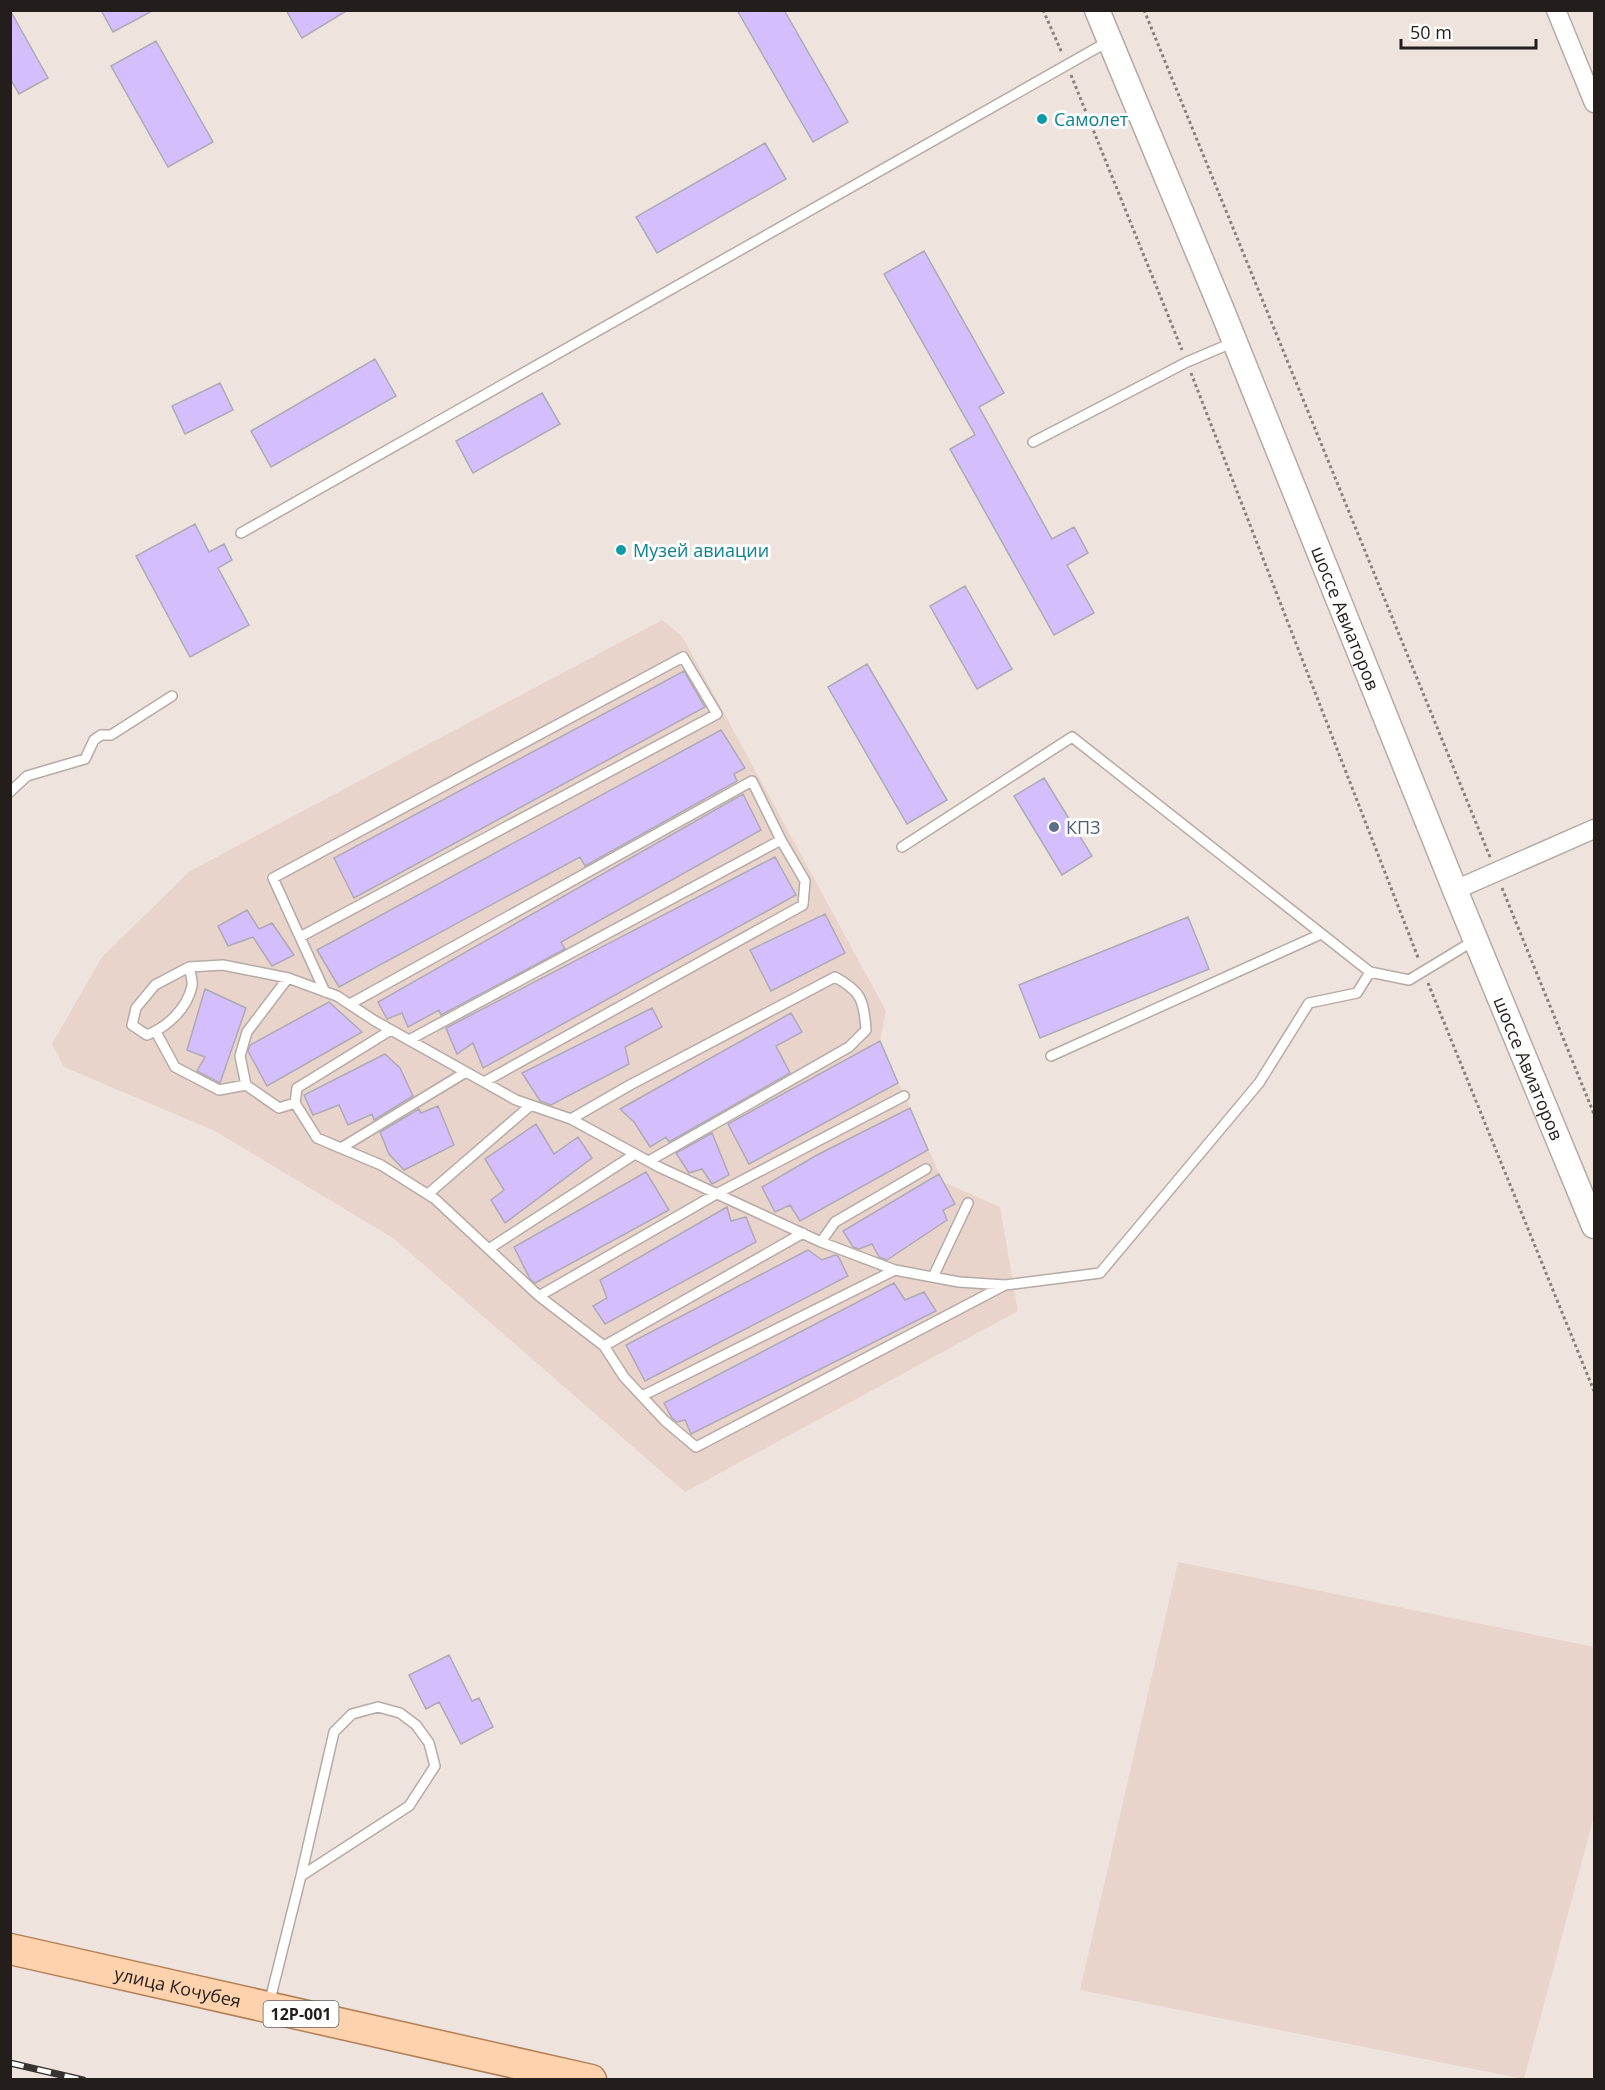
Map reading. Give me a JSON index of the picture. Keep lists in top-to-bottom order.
{
  "streets": {
    "main road": ["улица Кочубея", "12Р-001"],
    "street": ["шоссе Авиаторов"]
  },
  "places": ["Самолет", "Музей авиации", "КПЗ"],
  "scale_bar": "50 m"
}
